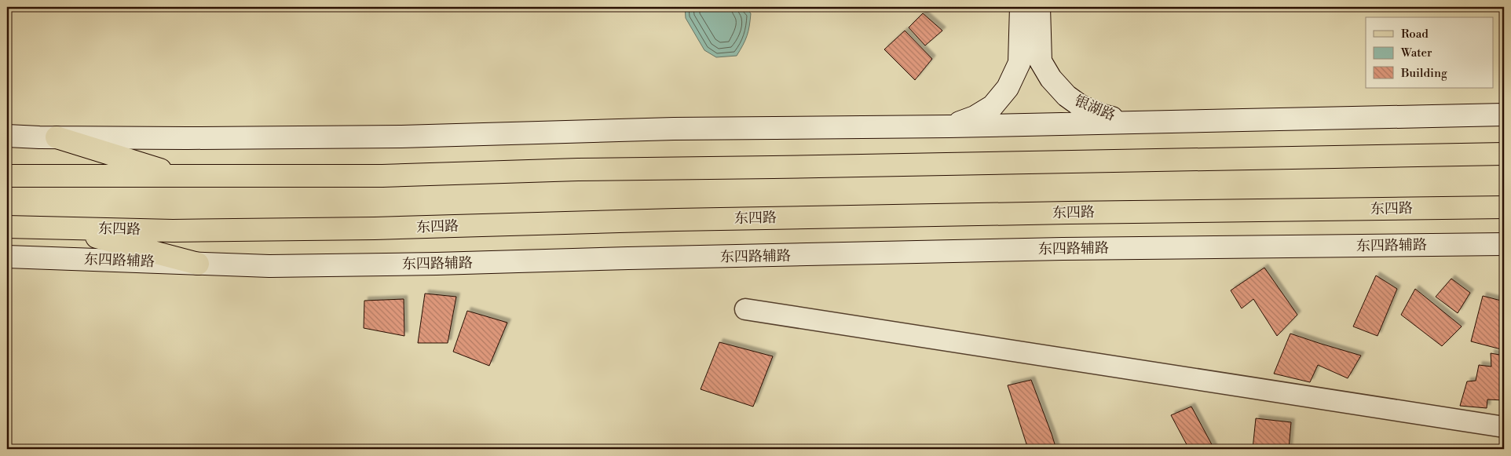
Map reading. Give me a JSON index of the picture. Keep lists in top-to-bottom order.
{
  "streets": {
    "main road": ["银湖路", "东四路", "东四路辅路"]
  },
  "legend": ["Road", "Water", "Building"]
}
